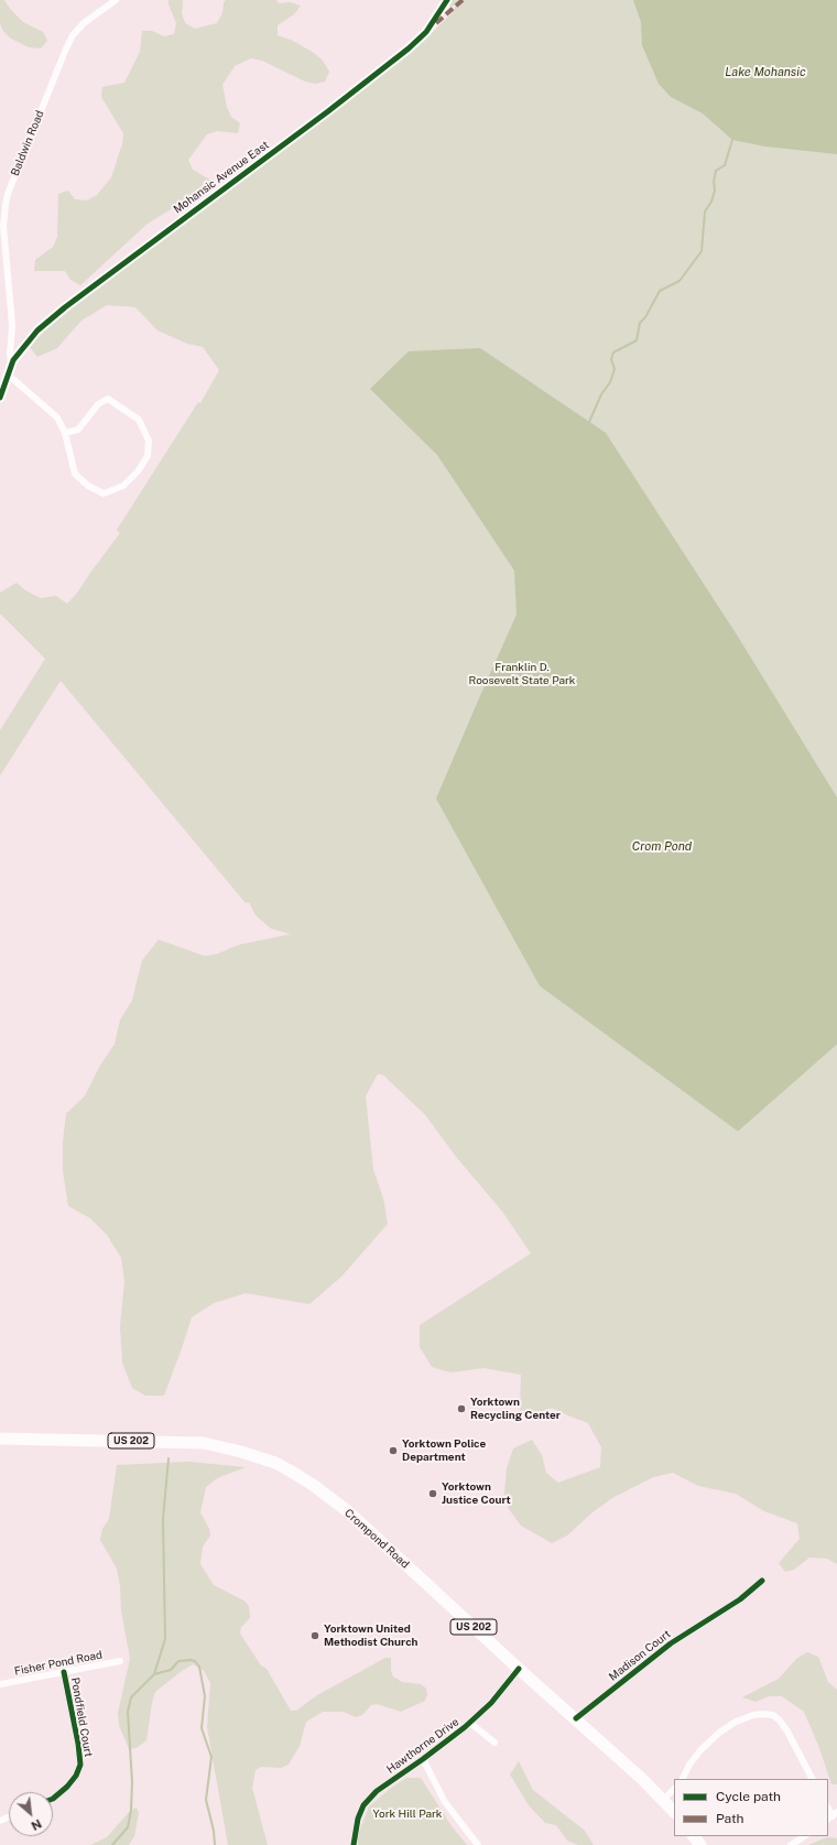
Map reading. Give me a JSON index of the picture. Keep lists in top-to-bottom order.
{
  "streets": {
    "highway": ["US 202", "Crompond Road"],
    "street": [
      "Baldwin Road",
      "Mohansic Avenue East",
      "Madison Court",
      "Fisher Pond Road",
      "Pondfield Court",
      "Hawthorne Drive"
    ]
  },
  "crossings": [
    ["Baldwin Road", "Mohansic Avenue East"],
    ["Crompond Road", "Madison Court"],
    ["Crompond Road", "Hawthorne Drive"],
    ["Fisher Pond Road", "Pondfield Court"]
  ],
  "water": ["Lake Mohansic", "Crom Pond"],
  "parks": ["Franklin D. Roosevelt State Park", "York Hill Park"],
  "places": [
    "Yorktown Recycling Center",
    "Yorktown Police Department",
    "Yorktown Justice Court",
    "Yorktown United Methodist Church"
  ],
  "legend": ["Cycle path", "Path"],
  "north": "bottom right"
}
